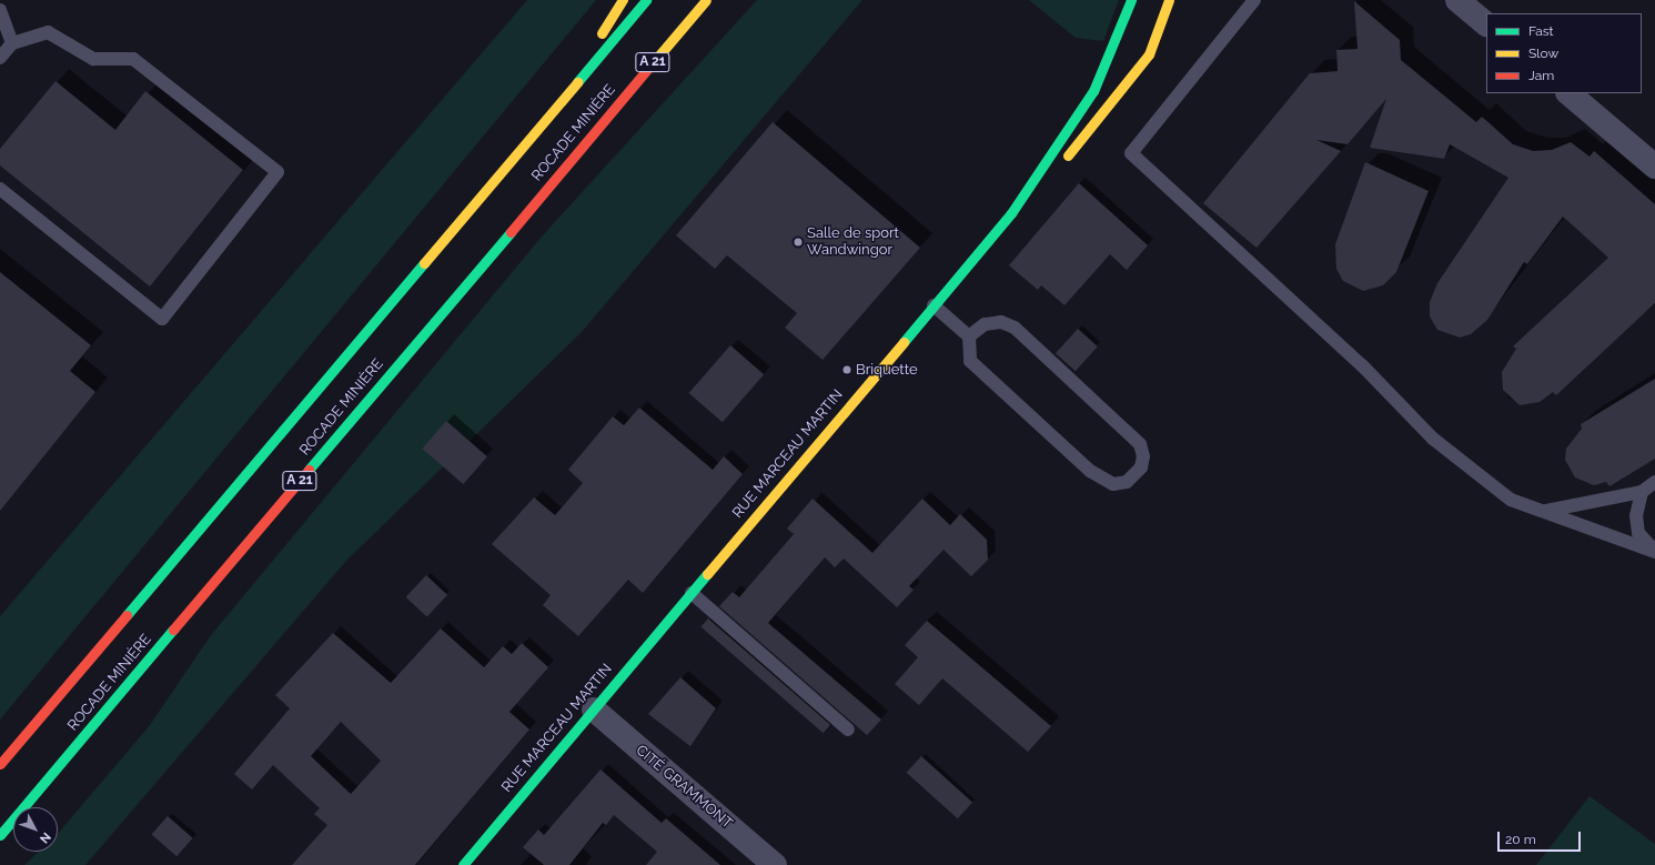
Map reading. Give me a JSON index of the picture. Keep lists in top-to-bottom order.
{
  "streets": {
    "main road": ["A 21", "ROCADE MINIÈRE", "RUE MARCEAU MARTIN"],
    "street": ["CITÉ GRAMMONT"]
  },
  "crossings": [
    ["RUE MARCEAU MARTIN", "CITÉ GRAMMONT"]
  ],
  "places": ["Salle de sport Wandwingor", "Briquette"],
  "legend": ["Fast", "Slow", "Jam"],
  "scale_bar": "20 m",
  "north": "bottom right"
}
